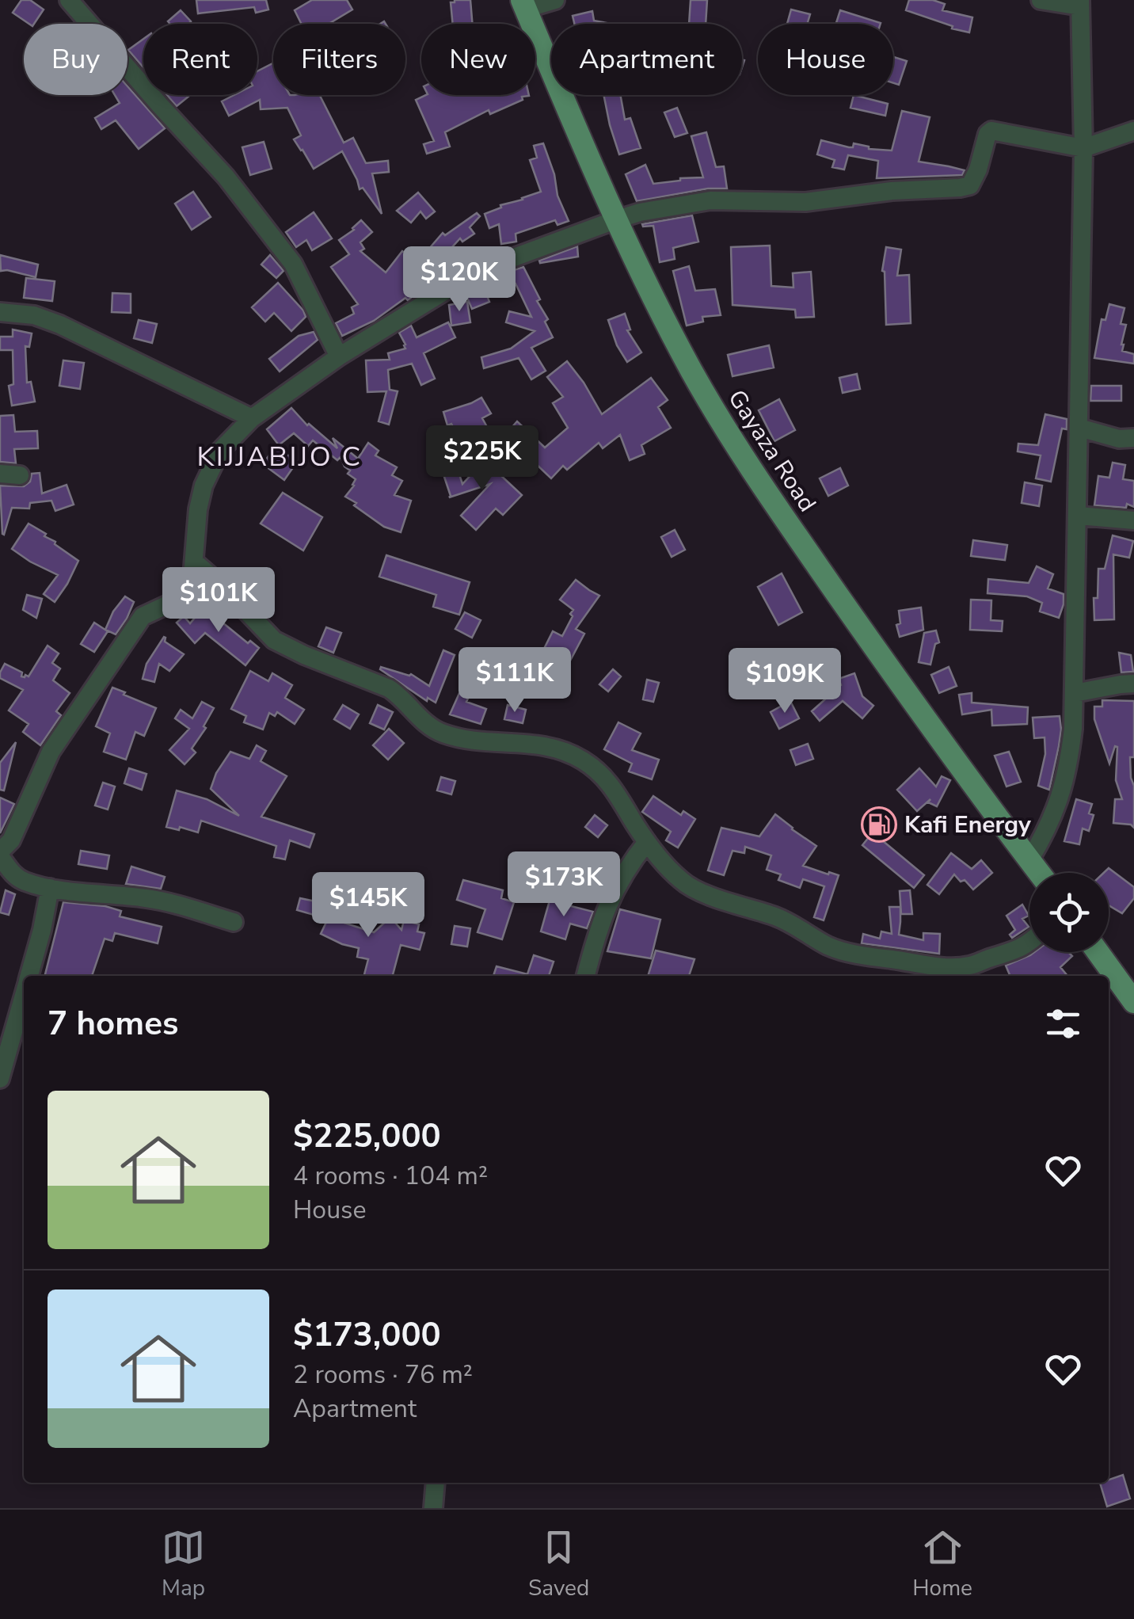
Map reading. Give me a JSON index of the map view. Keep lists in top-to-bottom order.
{
  "streets": {
    "main road": ["Gayaza Road"]
  },
  "districts": ["KIJJABIJO C"],
  "places": {
    "fuel station": ["Kafi Energy"]
  },
  "page": {
    "chip": [
      "Buy",
      "Rent",
      "Filters",
      "New",
      "Apartment",
      "House"
    ],
    "price": [
      "$120K",
      "$225K",
      "$101K",
      "$111K",
      "$109K",
      "$173K",
      "$145K"
    ],
    "heading": "7 homes",
    "list": [
      {
        "name": "$225,000",
        "note": "4 rooms · 104 m² · House"
      },
      {
        "name": "$173,000",
        "note": "2 rooms · 76 m² · Apartment"
      }
    ],
    "tabs": ["Map", "Saved", "Home"]
  }
}
